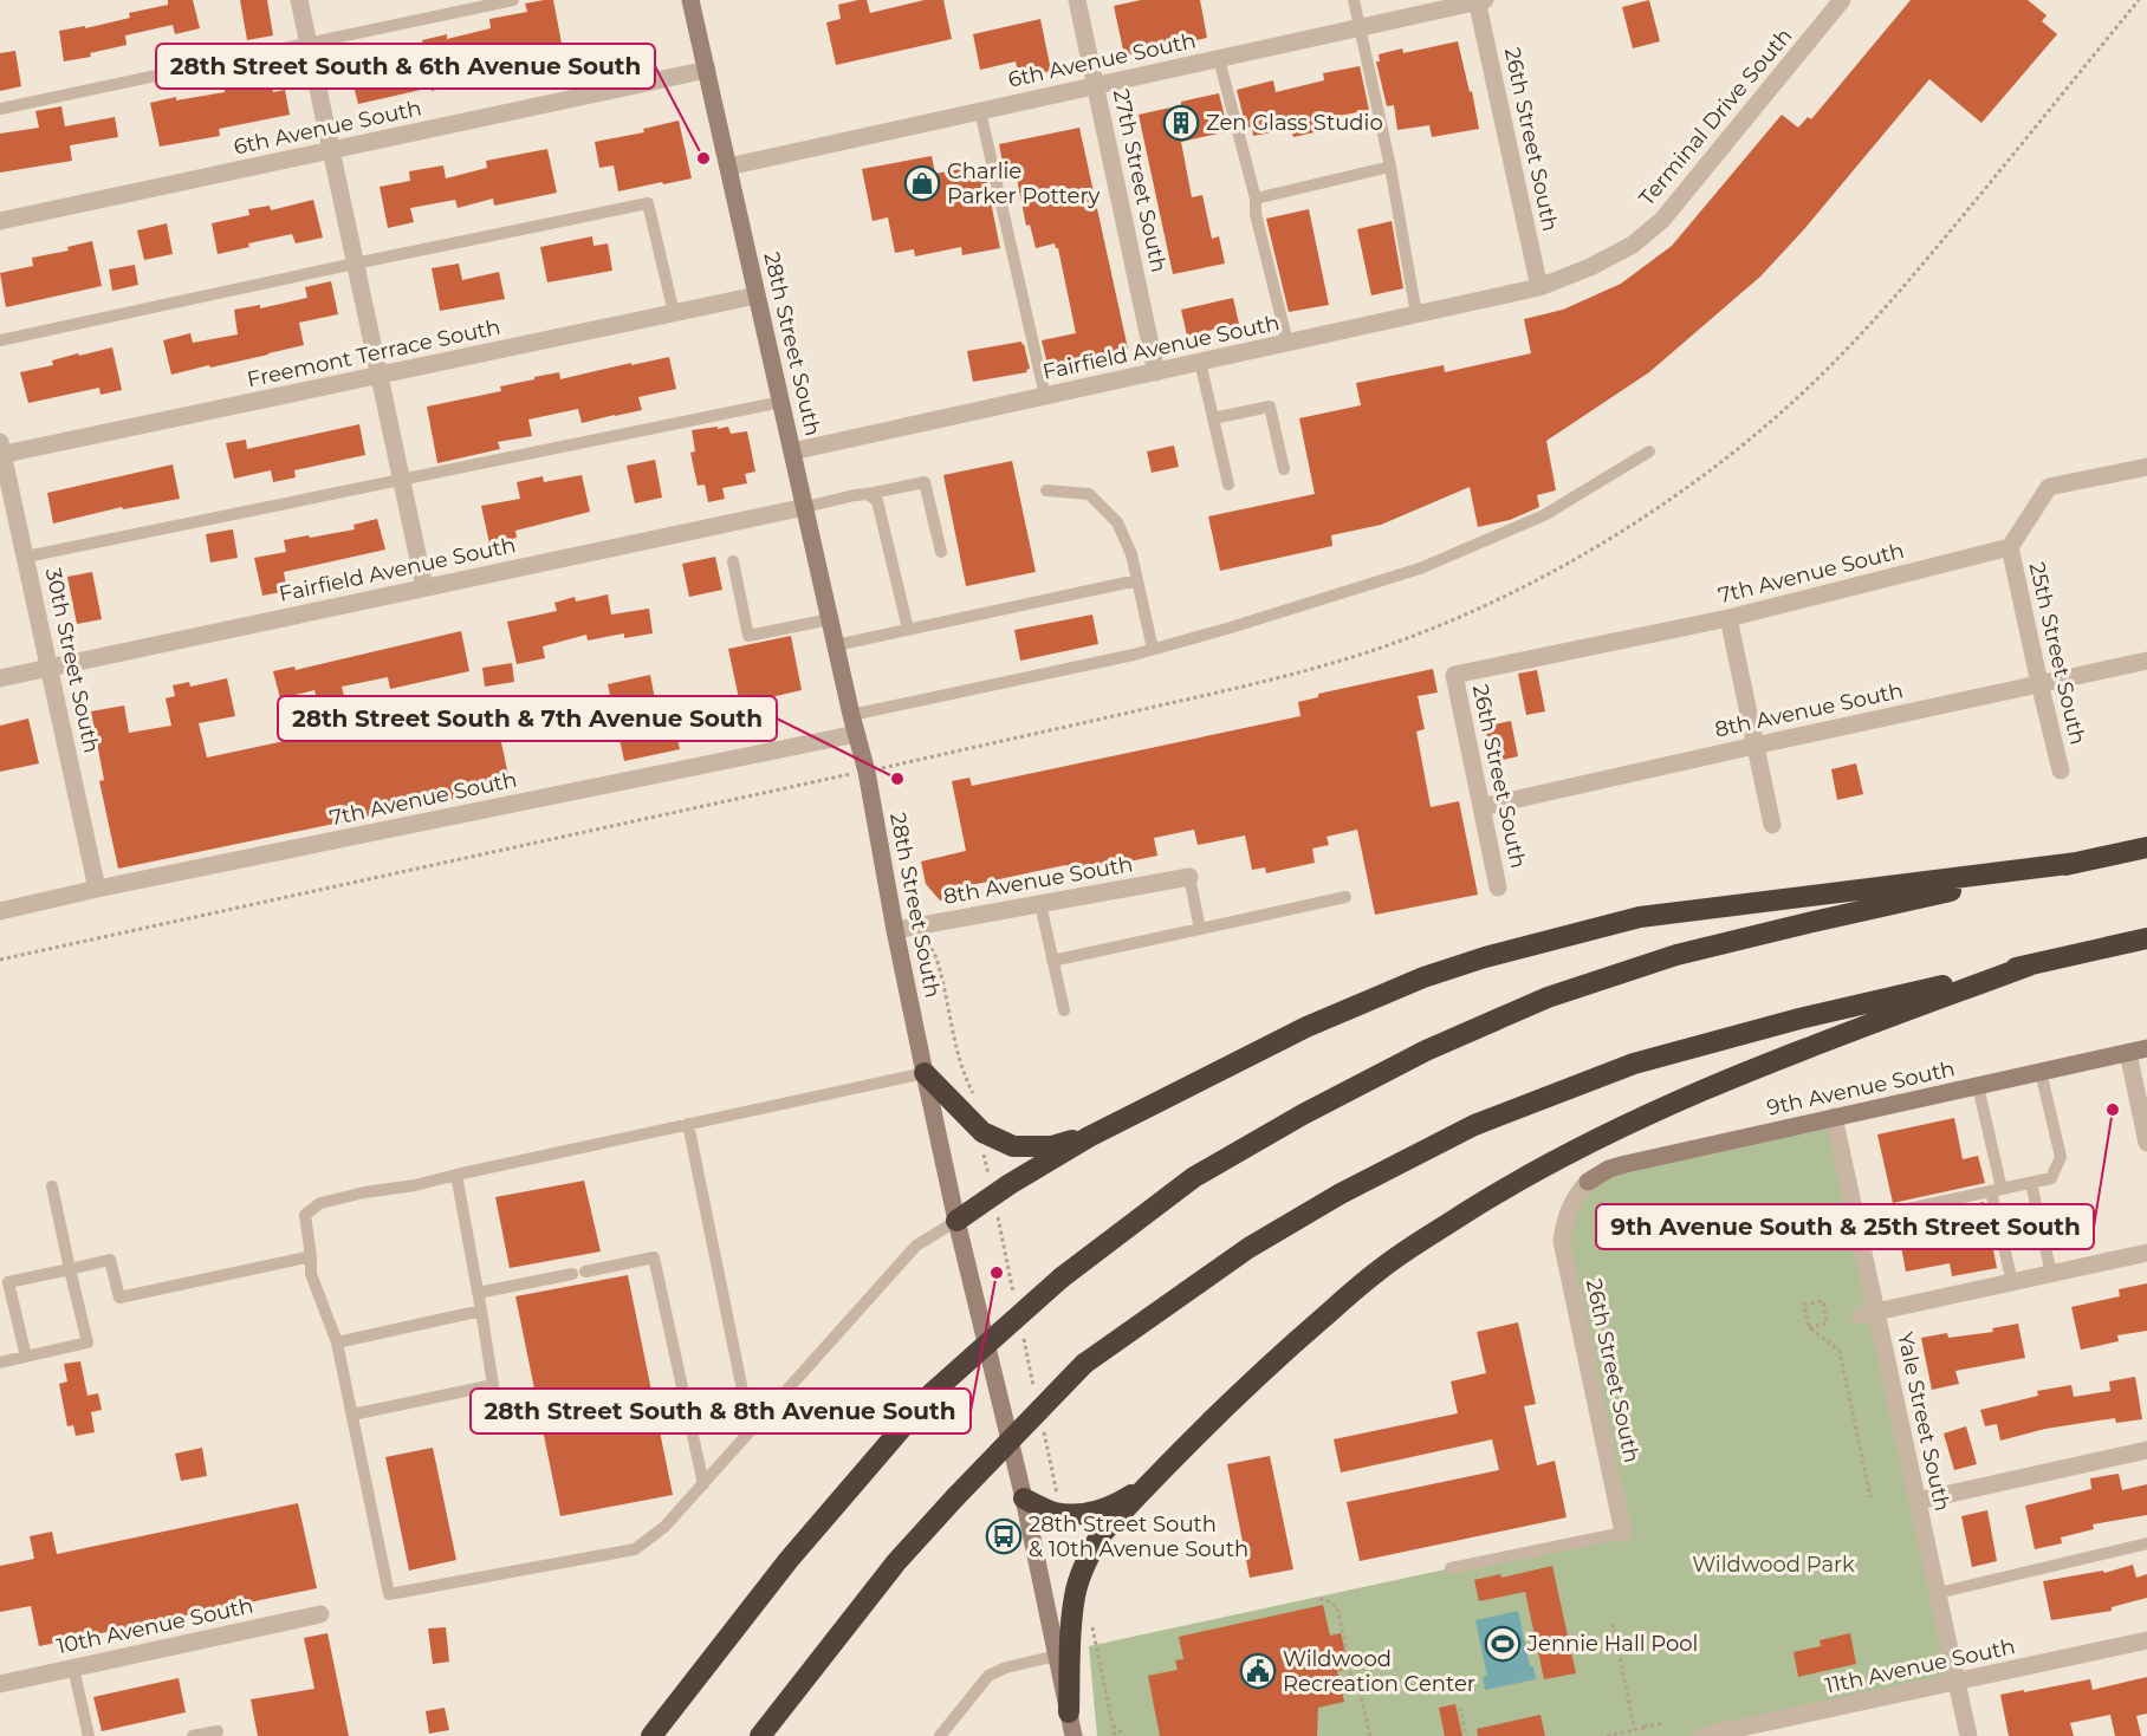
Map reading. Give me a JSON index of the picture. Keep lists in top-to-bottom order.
{
  "streets": {
    "street": [
      "6th Avenue South",
      "Terminal Drive South",
      "26th Street South",
      "27th Street South",
      "28th Street South",
      "Fairfield Avenue South",
      "Freemont Terrace South",
      "7th Avenue South",
      "25th Street South",
      "30th Street South",
      "8th Avenue South",
      "9th Avenue South",
      "Yale Street South",
      "10th Avenue South",
      "11th Avenue South"
    ]
  },
  "crossings": [
    ["6th Avenue South", "26th Street South"],
    ["6th Avenue South", "27th Street South"],
    ["6th Avenue South", "28th Street South"],
    ["Terminal Drive South", "26th Street South"],
    ["Terminal Drive South", "Fairfield Avenue South"],
    ["26th Street South", "Fairfield Avenue South"],
    ["26th Street South", "7th Avenue South"],
    ["26th Street South", "8th Avenue South"],
    ["26th Street South", "9th Avenue South"],
    ["27th Street South", "Fairfield Avenue South"],
    ["28th Street South", "Fairfield Avenue South"],
    ["28th Street South", "Freemont Terrace South"],
    ["28th Street South", "7th Avenue South"],
    ["28th Street South", "8th Avenue South"],
    ["Fairfield Avenue South", "30th Street South"],
    ["Freemont Terrace South", "30th Street South"],
    ["7th Avenue South", "25th Street South"],
    ["7th Avenue South", "30th Street South"],
    ["25th Street South", "8th Avenue South"],
    ["9th Avenue South", "Yale Street South"],
    ["Yale Street South", "11th Avenue South"]
  ],
  "parks": ["Wildwood Park"],
  "places": {
    "building": ["Zen Glass Studio"],
    "other": [
      "28th Street South & 6th Avenue South",
      "28th Street South & 7th Avenue South",
      "9th Avenue South & 25th Street South",
      "28th Street South & 8th Avenue South"
    ],
    "shop": ["Charlie Parker Pottery"],
    "bus stop": ["28th Street South & 10th Avenue South"],
    "sports": ["Jennie Hall Pool"],
    "public building": ["Wildwood Recreation Center"]
  }
}
